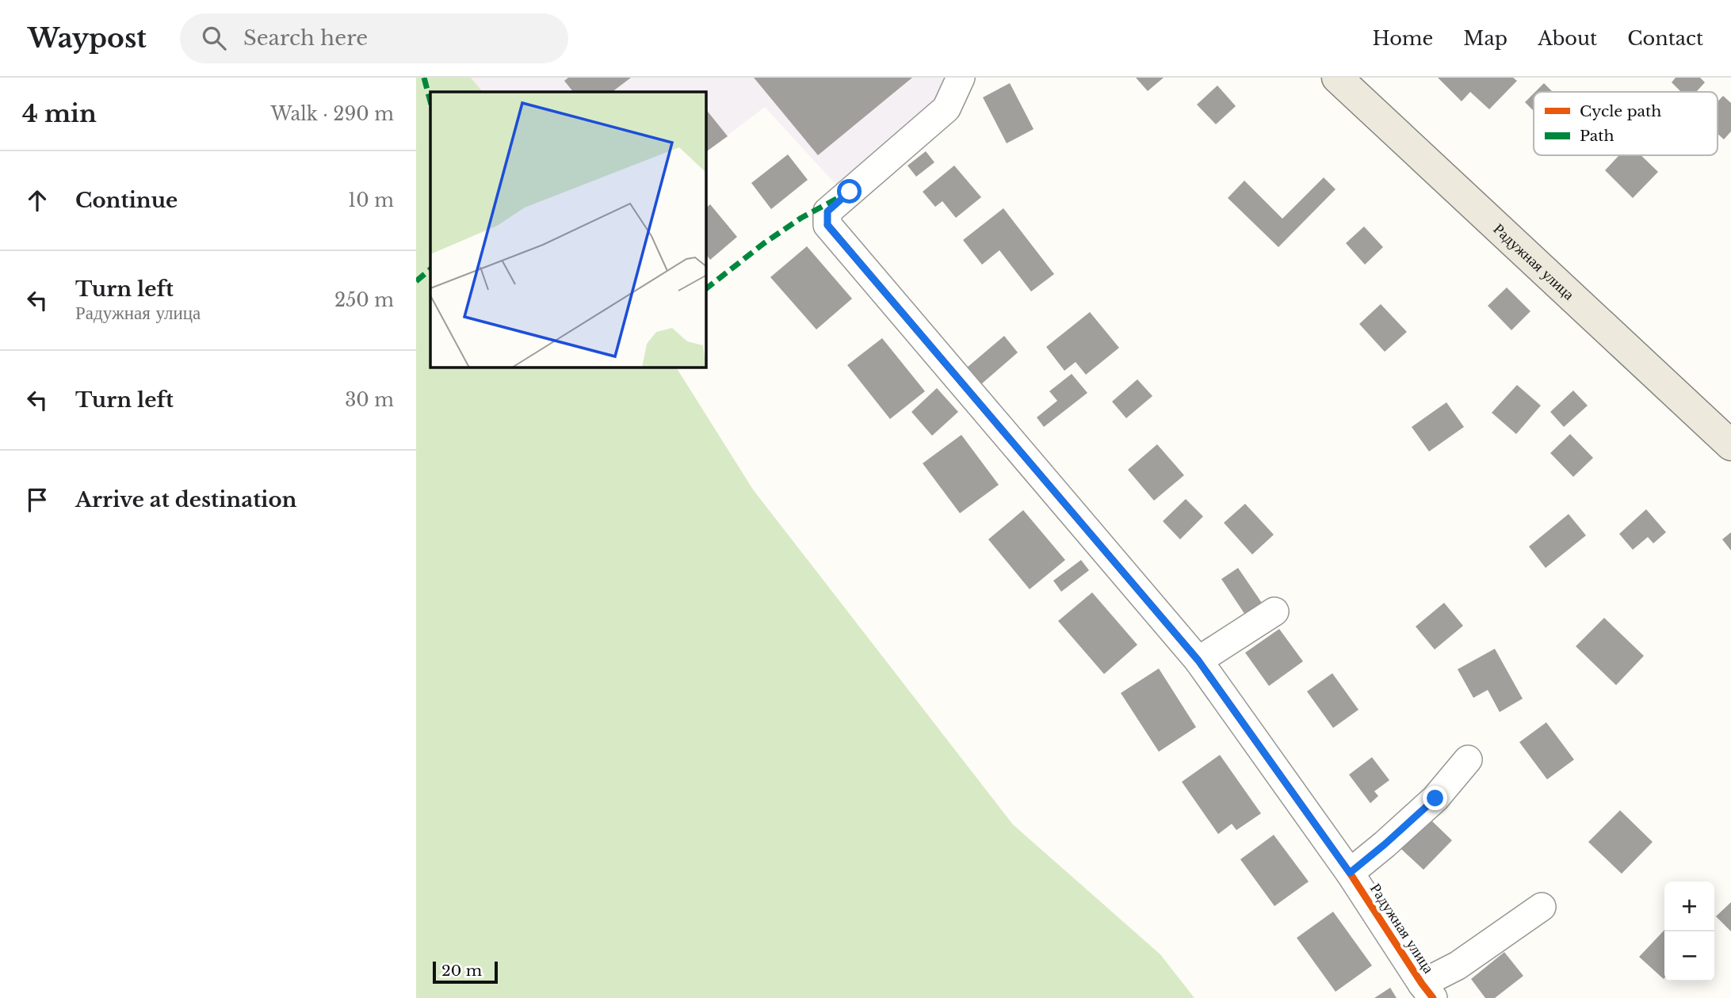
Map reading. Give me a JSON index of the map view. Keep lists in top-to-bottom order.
{
  "streets": {
    "main road": ["Радужная улица"]
  },
  "legend": ["Cycle path", "Path"],
  "scale_bar": "20 m",
  "page": {
    "header": "Waypost",
    "search": "Search here",
    "nav": [
      "Home",
      "Map",
      "About",
      "Contact"
    ],
    "heading": ["4 min", "Walk · 290 m"],
    "list": [
      ["Continue", "10 m"],
      ["Turn left", "Радужная улица", "250 m"],
      ["Turn left", "30 m"],
      "Arrive at destination"
    ],
    "map_buttons": ["+", "−"],
    "scale": "20 m"
  }
}
